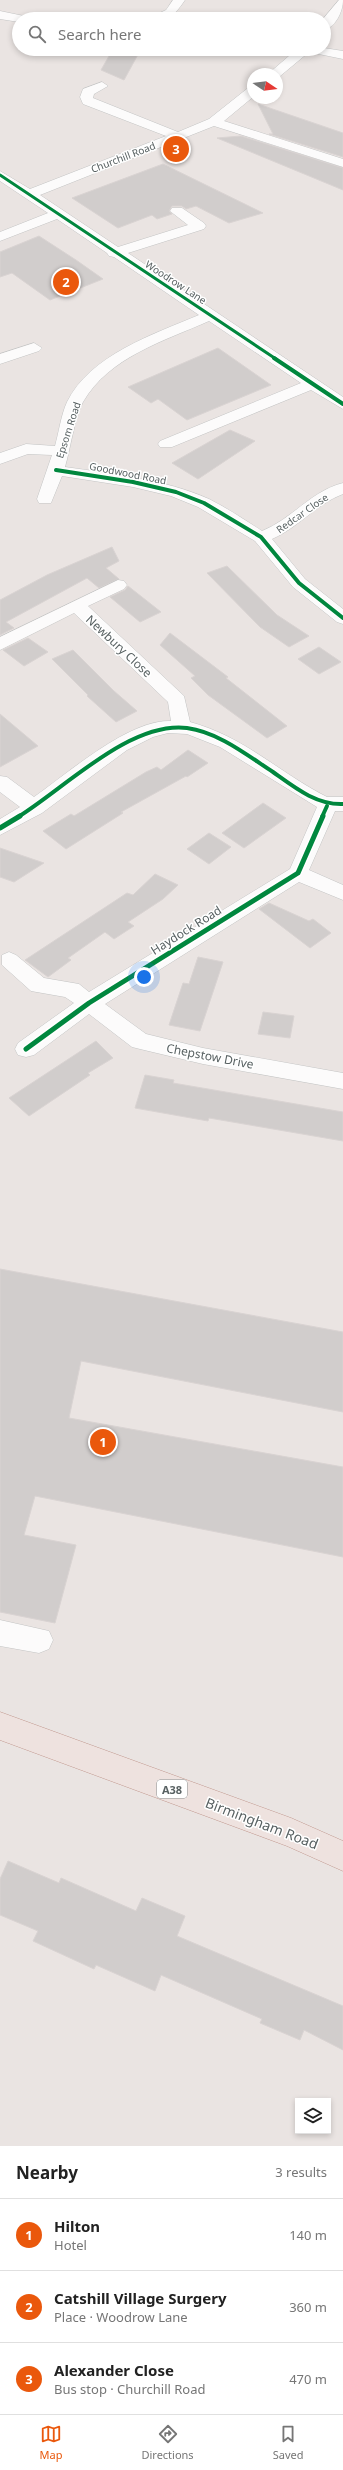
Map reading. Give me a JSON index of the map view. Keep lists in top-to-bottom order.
{
  "streets": {
    "highway": ["A38", "Birmingham Road"],
    "street": [
      "Churchill Road",
      "Woodrow Lane",
      "Epsom Road",
      "Goodwood Road",
      "Redcar Close",
      "Newbury Close",
      "Haydock Road",
      "Chepstow Drive"
    ]
  },
  "crossings": [
    ["Churchill Road", "Woodrow Lane"],
    ["Woodrow Lane", "Epsom Road"],
    ["Epsom Road", "Goodwood Road"],
    ["Goodwood Road", "Redcar Close"],
    ["Haydock Road", "Chepstow Drive"]
  ],
  "north": "right",
  "page": {
    "search": "Search here",
    "pins": ["3", "2", "1"],
    "heading": ["Nearby", "3 results"],
    "list": [
      {
        "mark": "1",
        "name": "Hilton",
        "note": "Hotel",
        "value": "140 m"
      },
      {
        "mark": "2",
        "name": "Catshill Village Surgery",
        "note": "Place · Woodrow Lane",
        "value": "360 m"
      },
      {
        "mark": "3",
        "name": "Alexander Close",
        "note": "Bus stop · Churchill Road",
        "value": "470 m"
      }
    ],
    "nav": ["Map", "Directions", "Saved"]
  }
}
